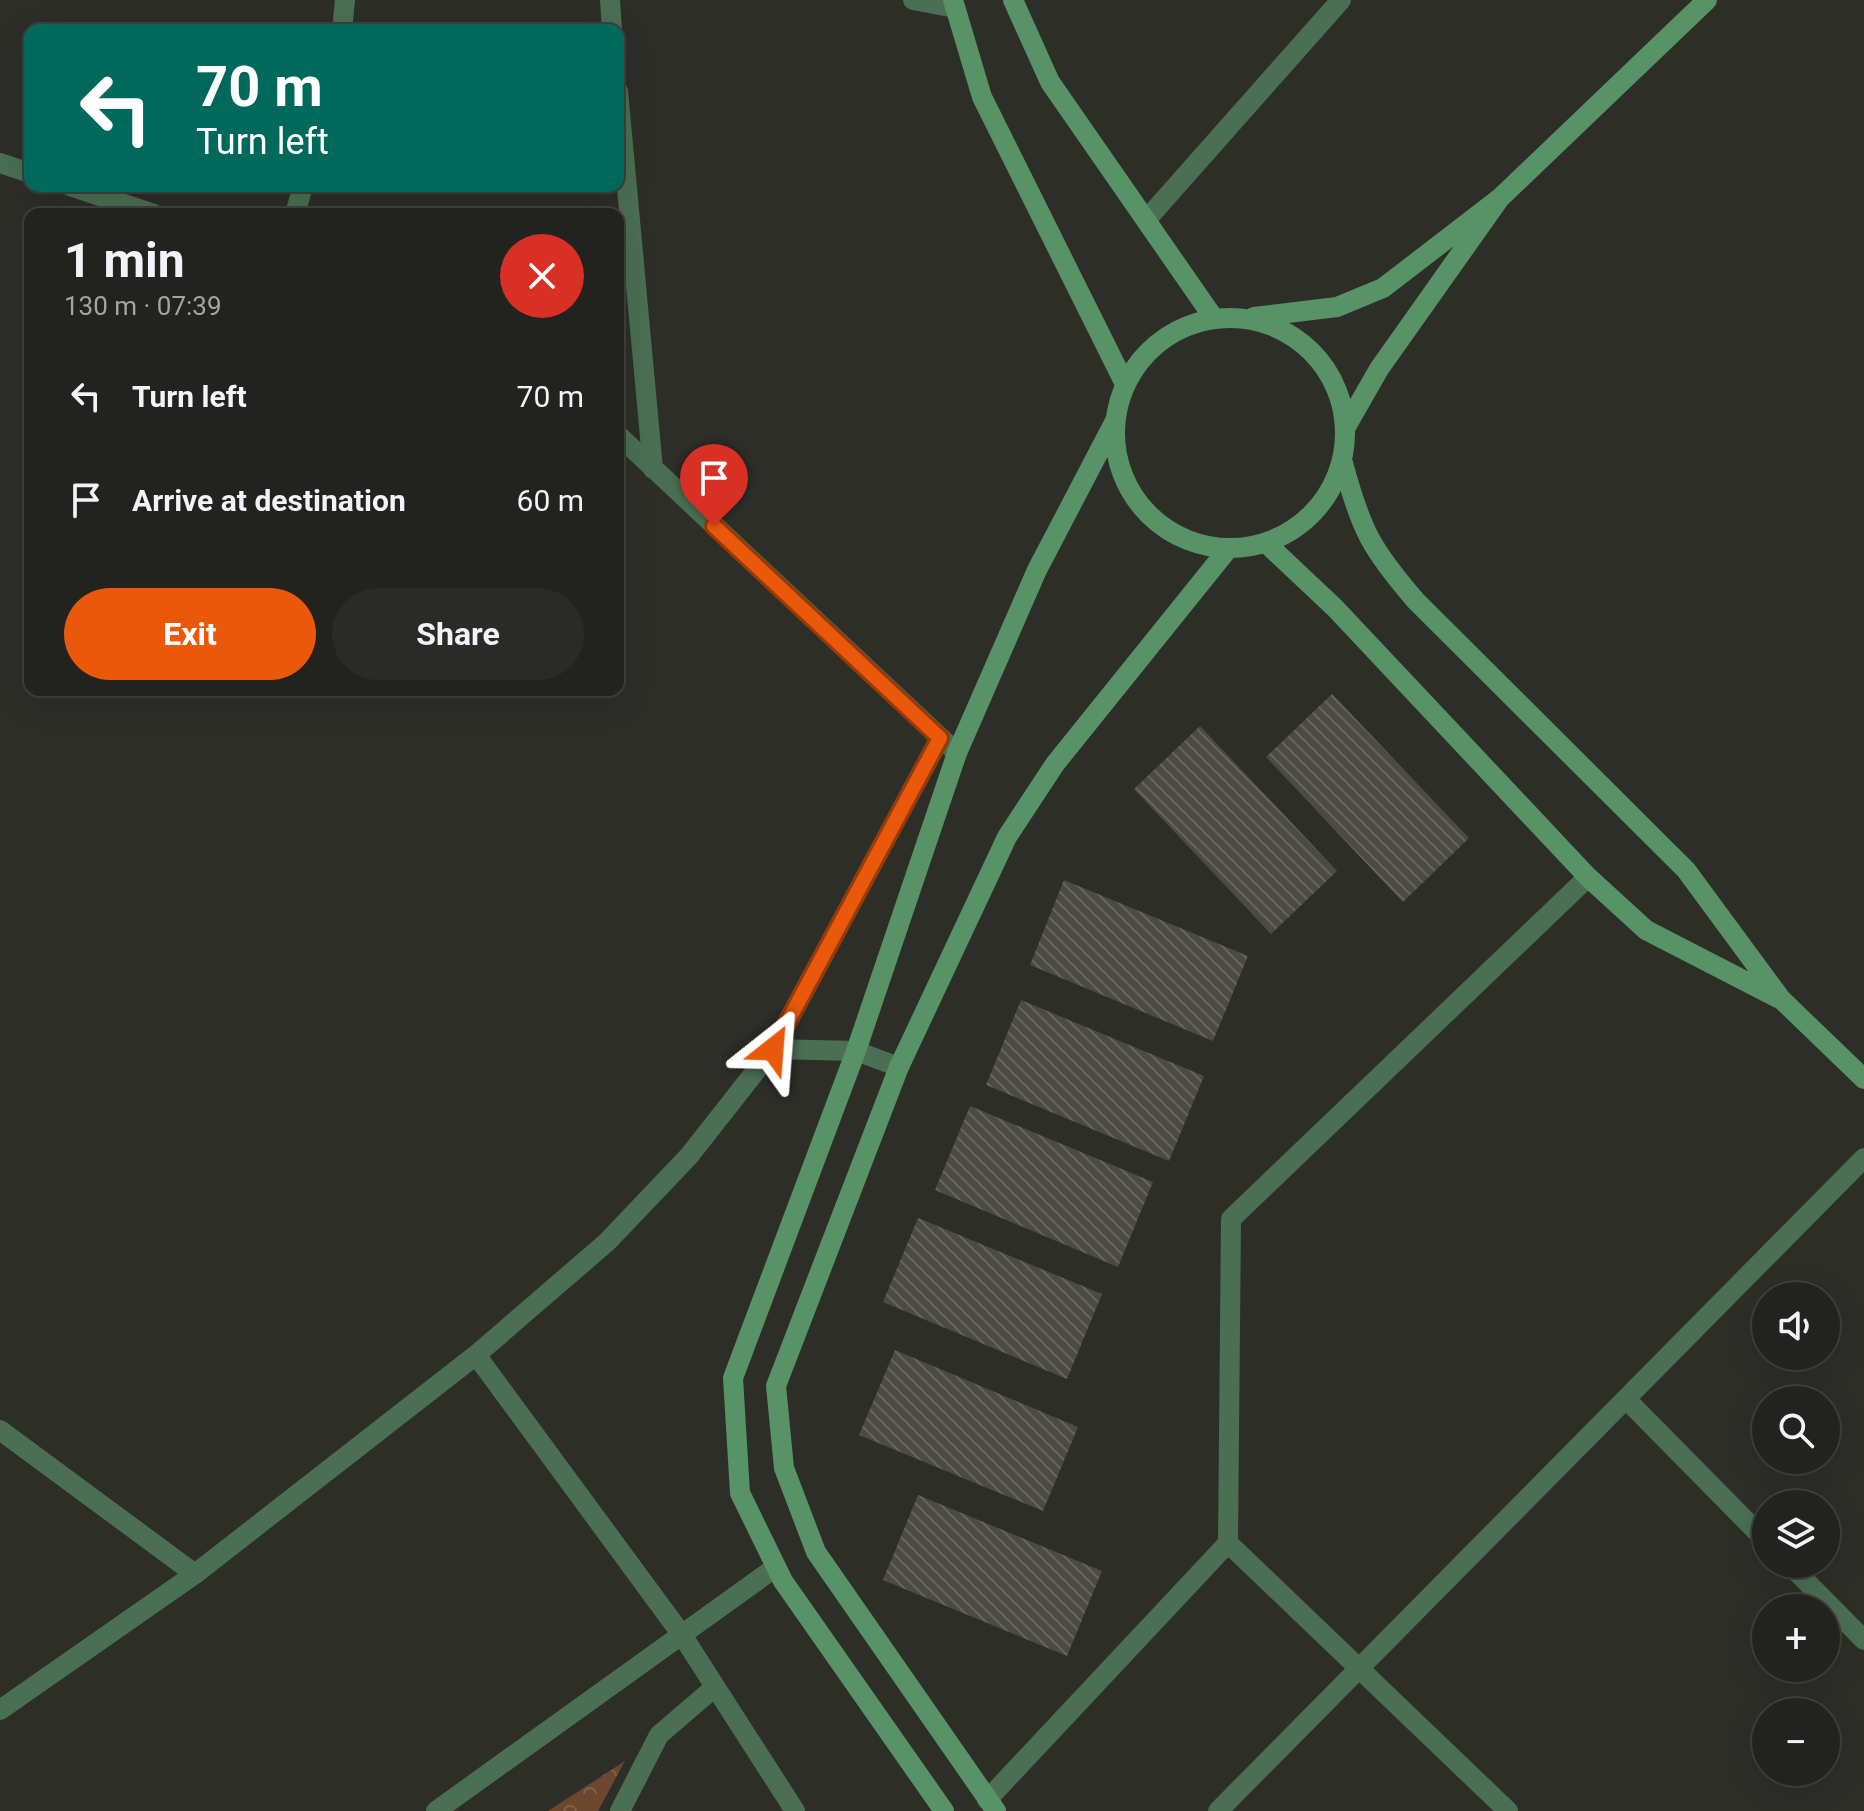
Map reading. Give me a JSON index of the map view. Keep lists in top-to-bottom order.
{
  "page": {
    "turn": ["70 m", "Turn left"],
    "heading": ["1 min", "130 m · 07:39"],
    "list": [
      {
        "name": "Turn left",
        "value": "70 m"
      },
      {
        "name": "Arrive at destination",
        "value": "60 m"
      }
    ],
    "buttons": ["Exit", "Share"],
    "map_buttons": ["+", "−"]
  }
}
